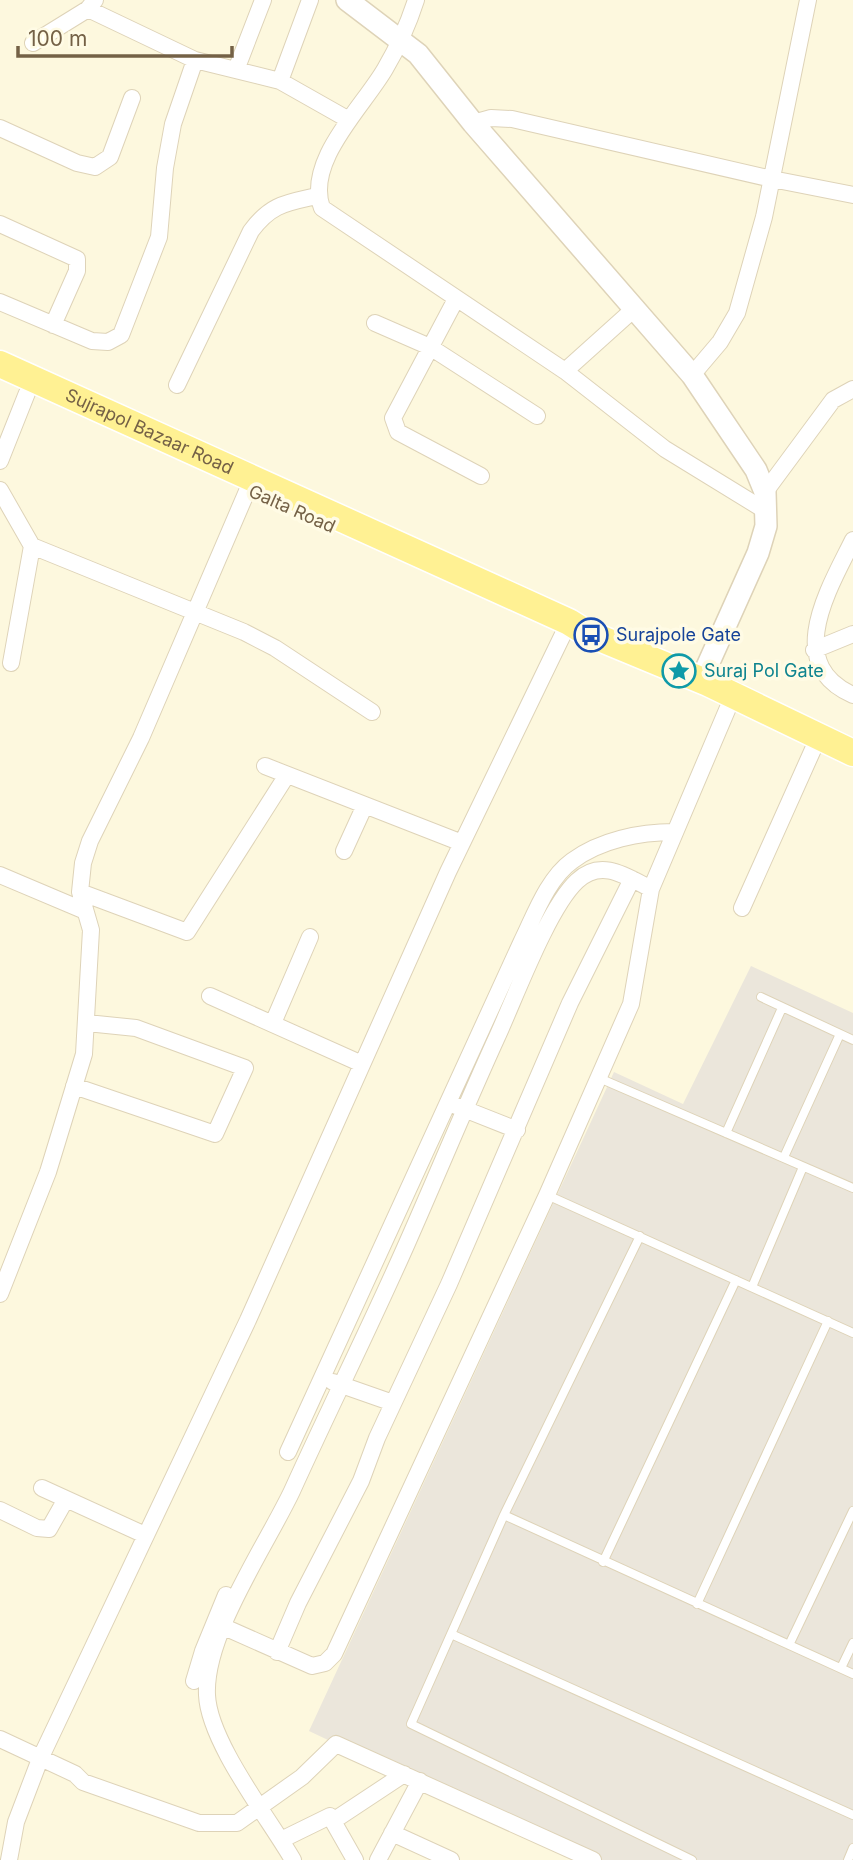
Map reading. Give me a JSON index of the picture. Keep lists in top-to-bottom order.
{
  "streets": {
    "main road": ["Sujrapol Bazaar Road", "Galta Road"]
  },
  "crossings": [
    ["Sujrapol Bazaar Road", "Galta Road"]
  ],
  "places": {
    "bus stop": ["Surajpole Gate"],
    "place": ["Suraj Pol Gate"]
  },
  "scale_bar": "100 m"
}
